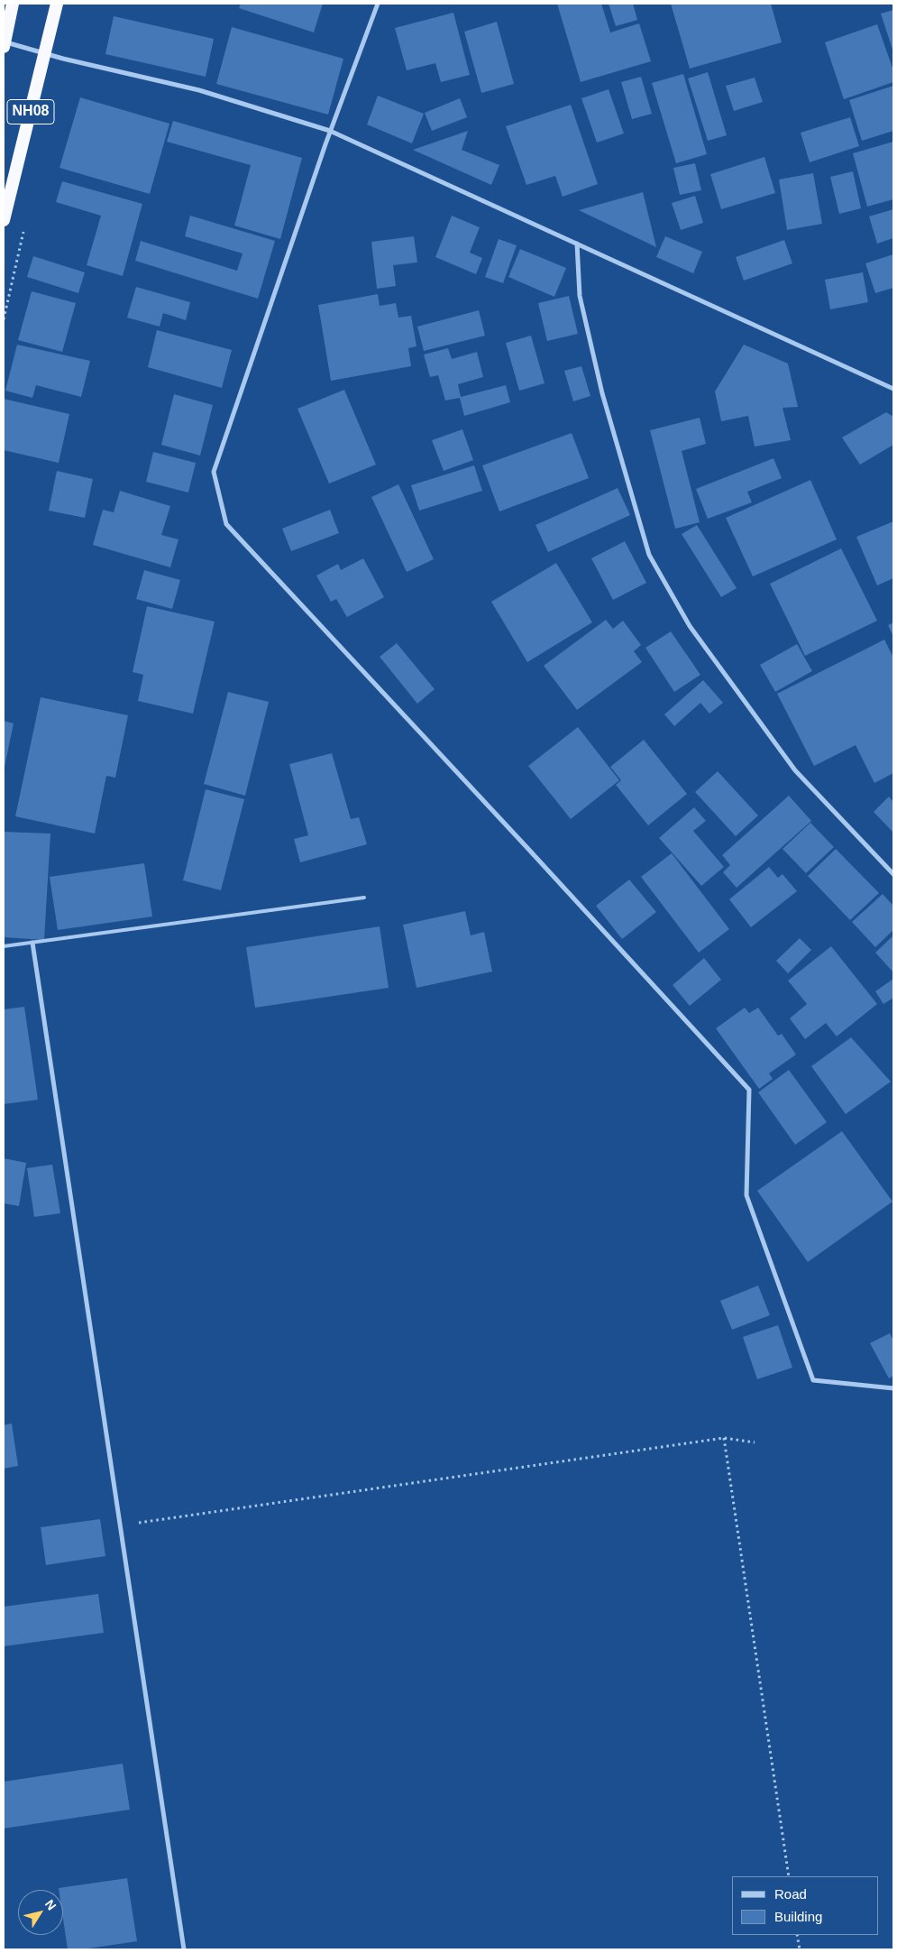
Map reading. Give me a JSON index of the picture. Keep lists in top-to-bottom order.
{
  "streets": {
    "highway": ["NH08"]
  },
  "legend": ["Road", "Building"],
  "north": "top right"
}
